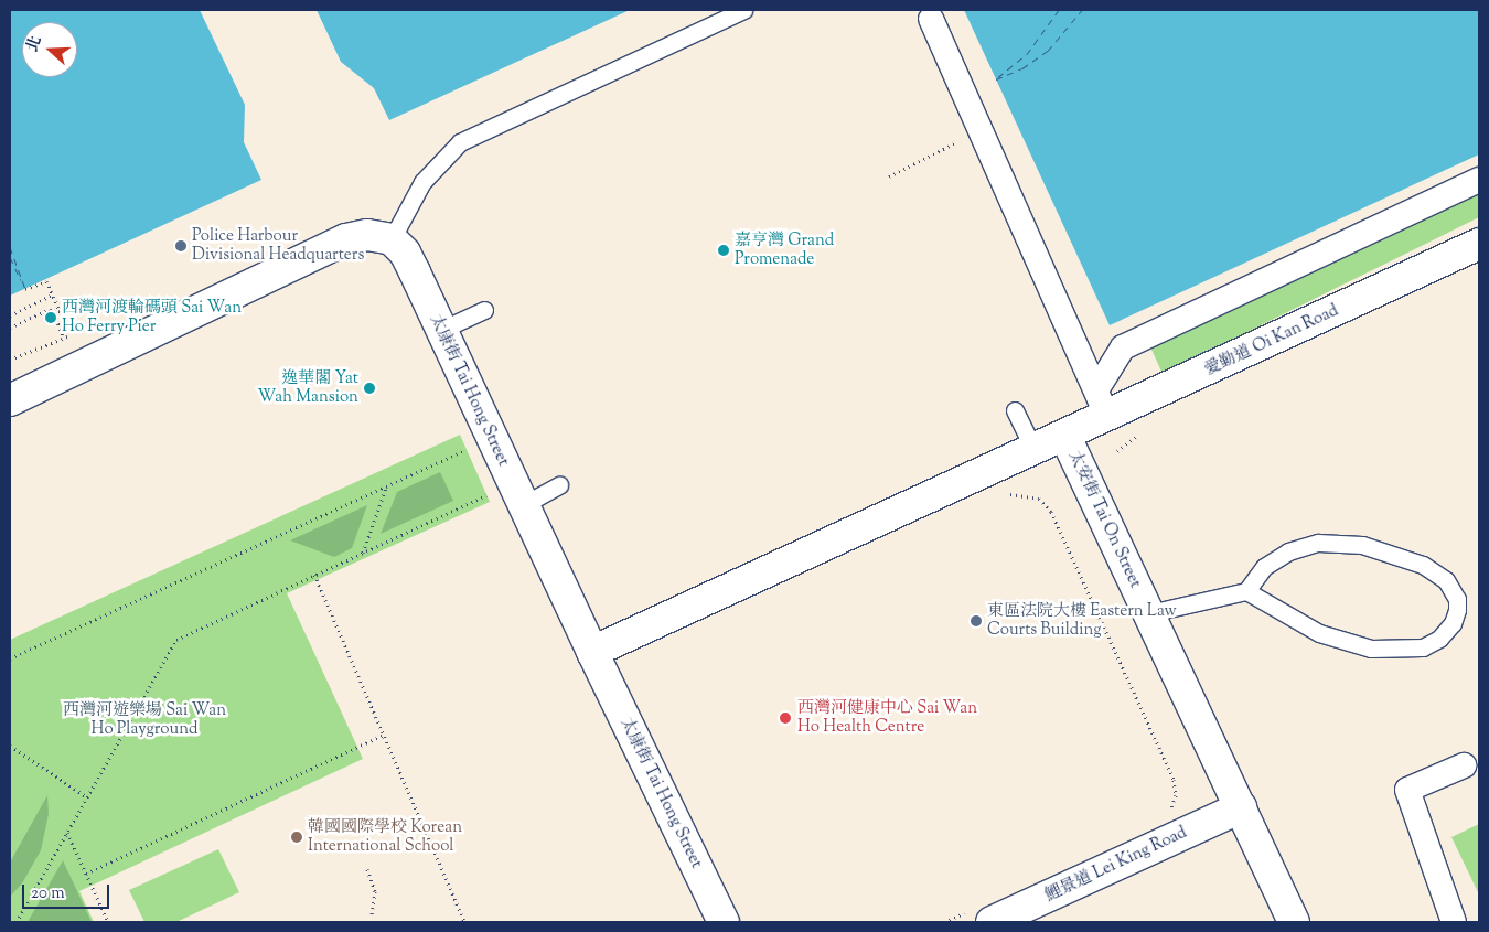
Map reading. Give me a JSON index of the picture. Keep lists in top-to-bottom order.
{
  "streets": {
    "street": [
      "愛勤道 Oi Kan Road",
      "太康街 Tai Hong Street",
      "太安街 Tai On Street",
      "鯉景道 Lei King Road"
    ]
  },
  "crossings": [
    ["愛勤道 Oi Kan Road", "太安街 Tai On Street"],
    ["太康街 Tai Hong Street", "太安街 Tai On Street"],
    ["太安街 Tai On Street", "鯉景道 Lei King Road"]
  ],
  "parks": ["西灣河遊樂場 Sai Wan Ho Playground"],
  "places": [
    "Police Harbour Divisional Headquarters",
    "嘉亨灣 Grand Promenade",
    "西灣河渡輪碼頭 Sai Wan Ho Ferry Pier",
    "逸華閣 Yat Wah Mansion",
    "東區法院大樓 Eastern Law Courts Building",
    "西灣河健康中心 Sai Wan Ho Health Centre",
    "韓國國際學校 Korean International School"
  ],
  "scale_bar": "20 m",
  "north": "left"
}
